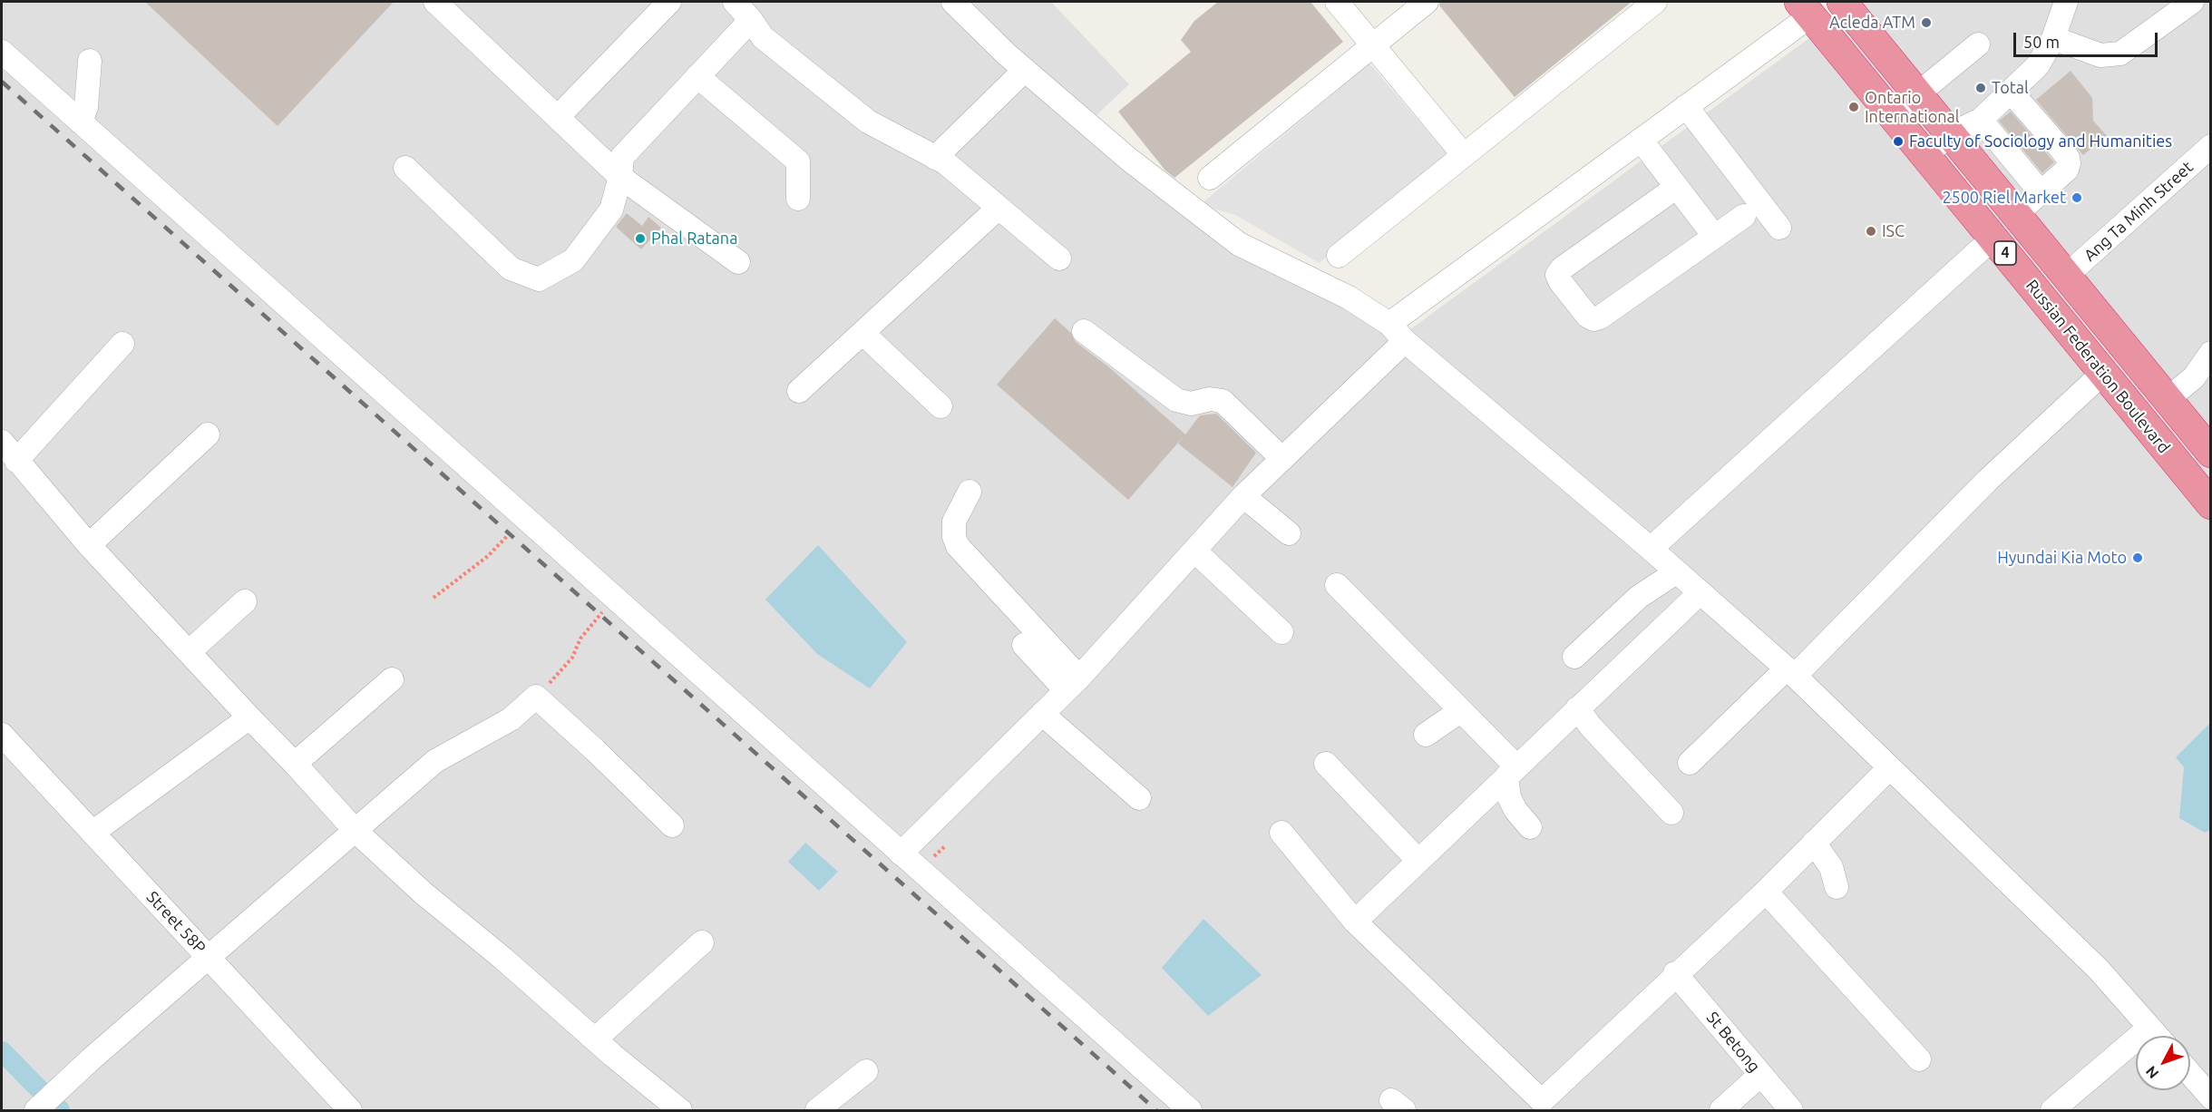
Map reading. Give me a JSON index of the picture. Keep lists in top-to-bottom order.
{
  "streets": {
    "highway": ["4", "Russian Federation Boulevard"],
    "street": ["Ang Ta Minh Street", "Street 58P", "St Betong"]
  },
  "crossings": [
    ["Ang Ta Minh Street", "Russian Federation Boulevard"]
  ],
  "places": [
    "Acleda ATM",
    "Total",
    "Ontario International",
    "Faculty of Sociology and Humanities",
    "2500 Riel Market",
    "ISC",
    "Phal Ratana",
    "Hyundai Kia Moto"
  ],
  "scale_bar": "50 m",
  "north": "bottom left"
}
